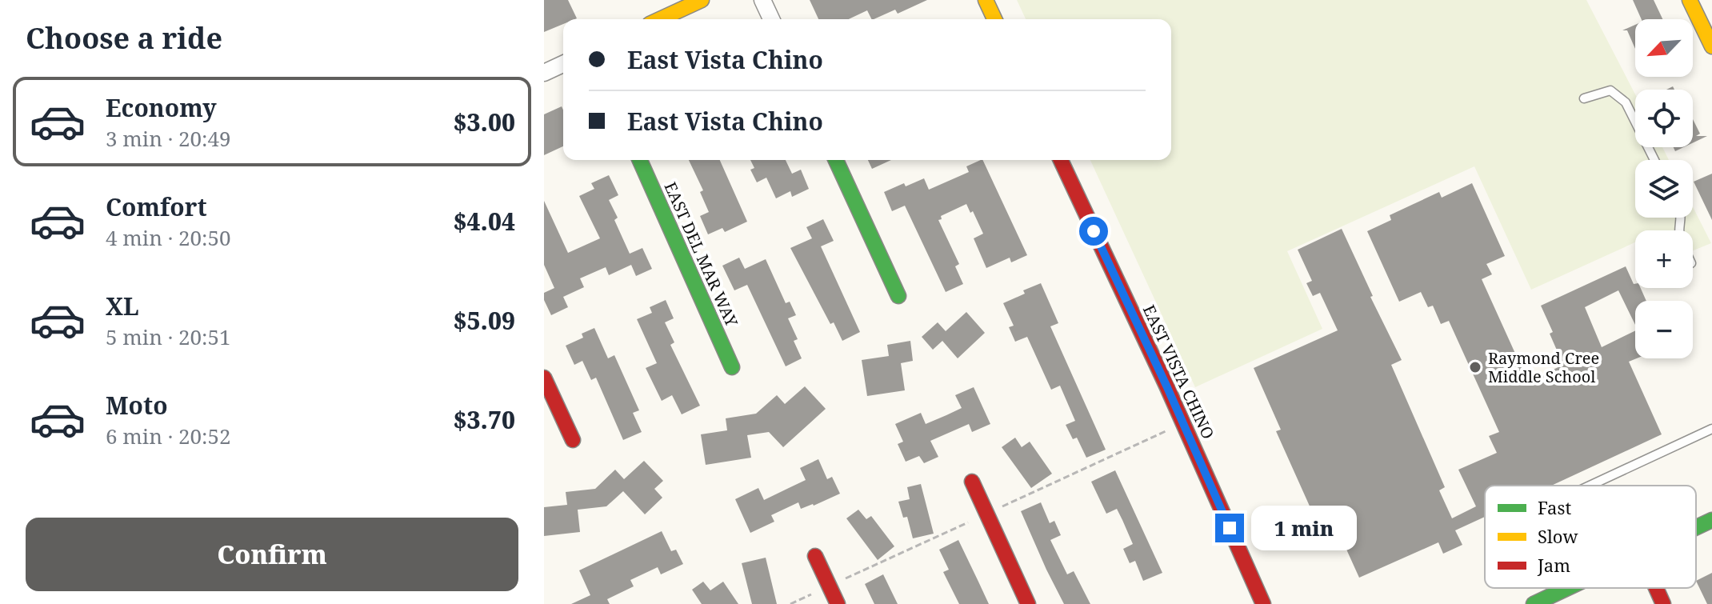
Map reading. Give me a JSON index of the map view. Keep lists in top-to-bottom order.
{
  "streets": {
    "street": ["EAST DEL MAR WAY", "EAST VISTA CHINO"]
  },
  "places": ["Raymond Cree Middle School"],
  "legend": ["Fast", "Slow", "Jam"],
  "north": "bottom left",
  "page": {
    "heading": "Choose a ride",
    "map_buttons": ["+", "−"],
    "banner": ["East Vista Chino", "East Vista Chino"],
    "list": [
      {
        "name": "Economy",
        "note": "3 min · 20:49",
        "value": "$3.00"
      },
      {
        "name": "Comfort",
        "note": "4 min · 20:50",
        "value": "$4.04"
      },
      {
        "name": "XL",
        "note": "5 min · 20:51",
        "value": "$5.09"
      },
      {
        "name": "Moto",
        "note": "6 min · 20:52",
        "value": "$3.70"
      }
    ],
    "buttons": "Confirm",
    "bubble": "1 min"
  }
}
